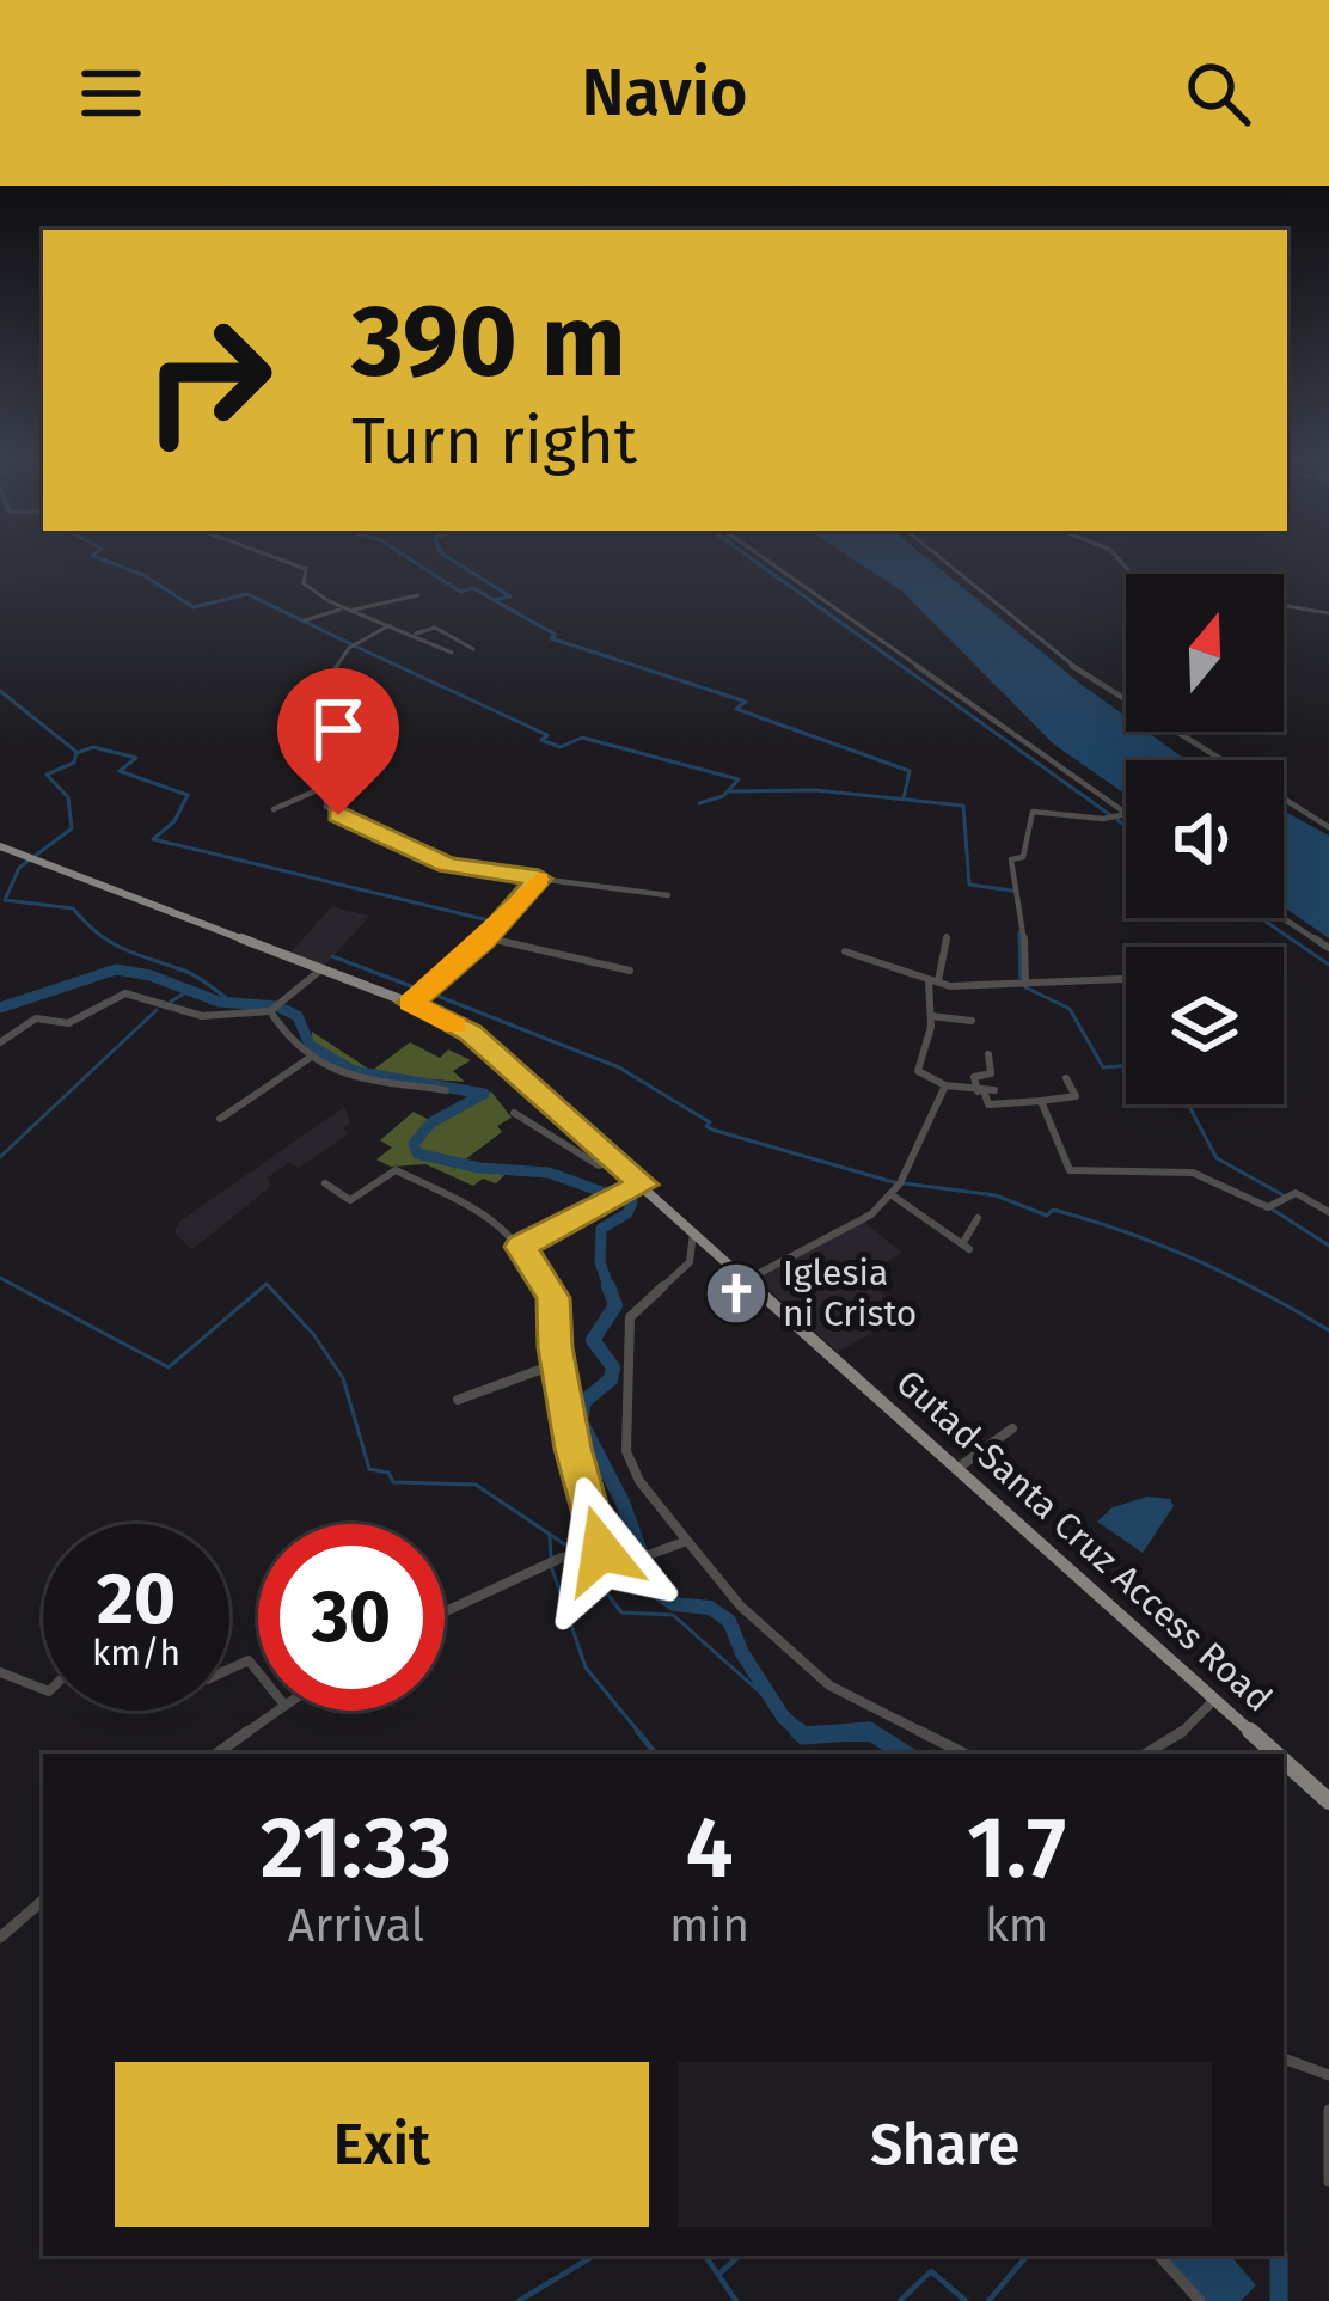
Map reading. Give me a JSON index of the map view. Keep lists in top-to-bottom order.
{
  "streets": {
    "main road": ["Gutad-Santa Cruz Access Road"]
  },
  "places": {
    "church": ["Iglesia ni Cristo"]
  },
  "north": "top",
  "page": {
    "header": "Navio",
    "turn": ["390 m", "Turn right"],
    "speed": "20 km/h",
    "limit": "30",
    "eta": [
      "21:33",
      "Arrival",
      "4",
      "min",
      "1.7",
      "km"
    ],
    "buttons": ["Exit", "Share"]
  }
}
